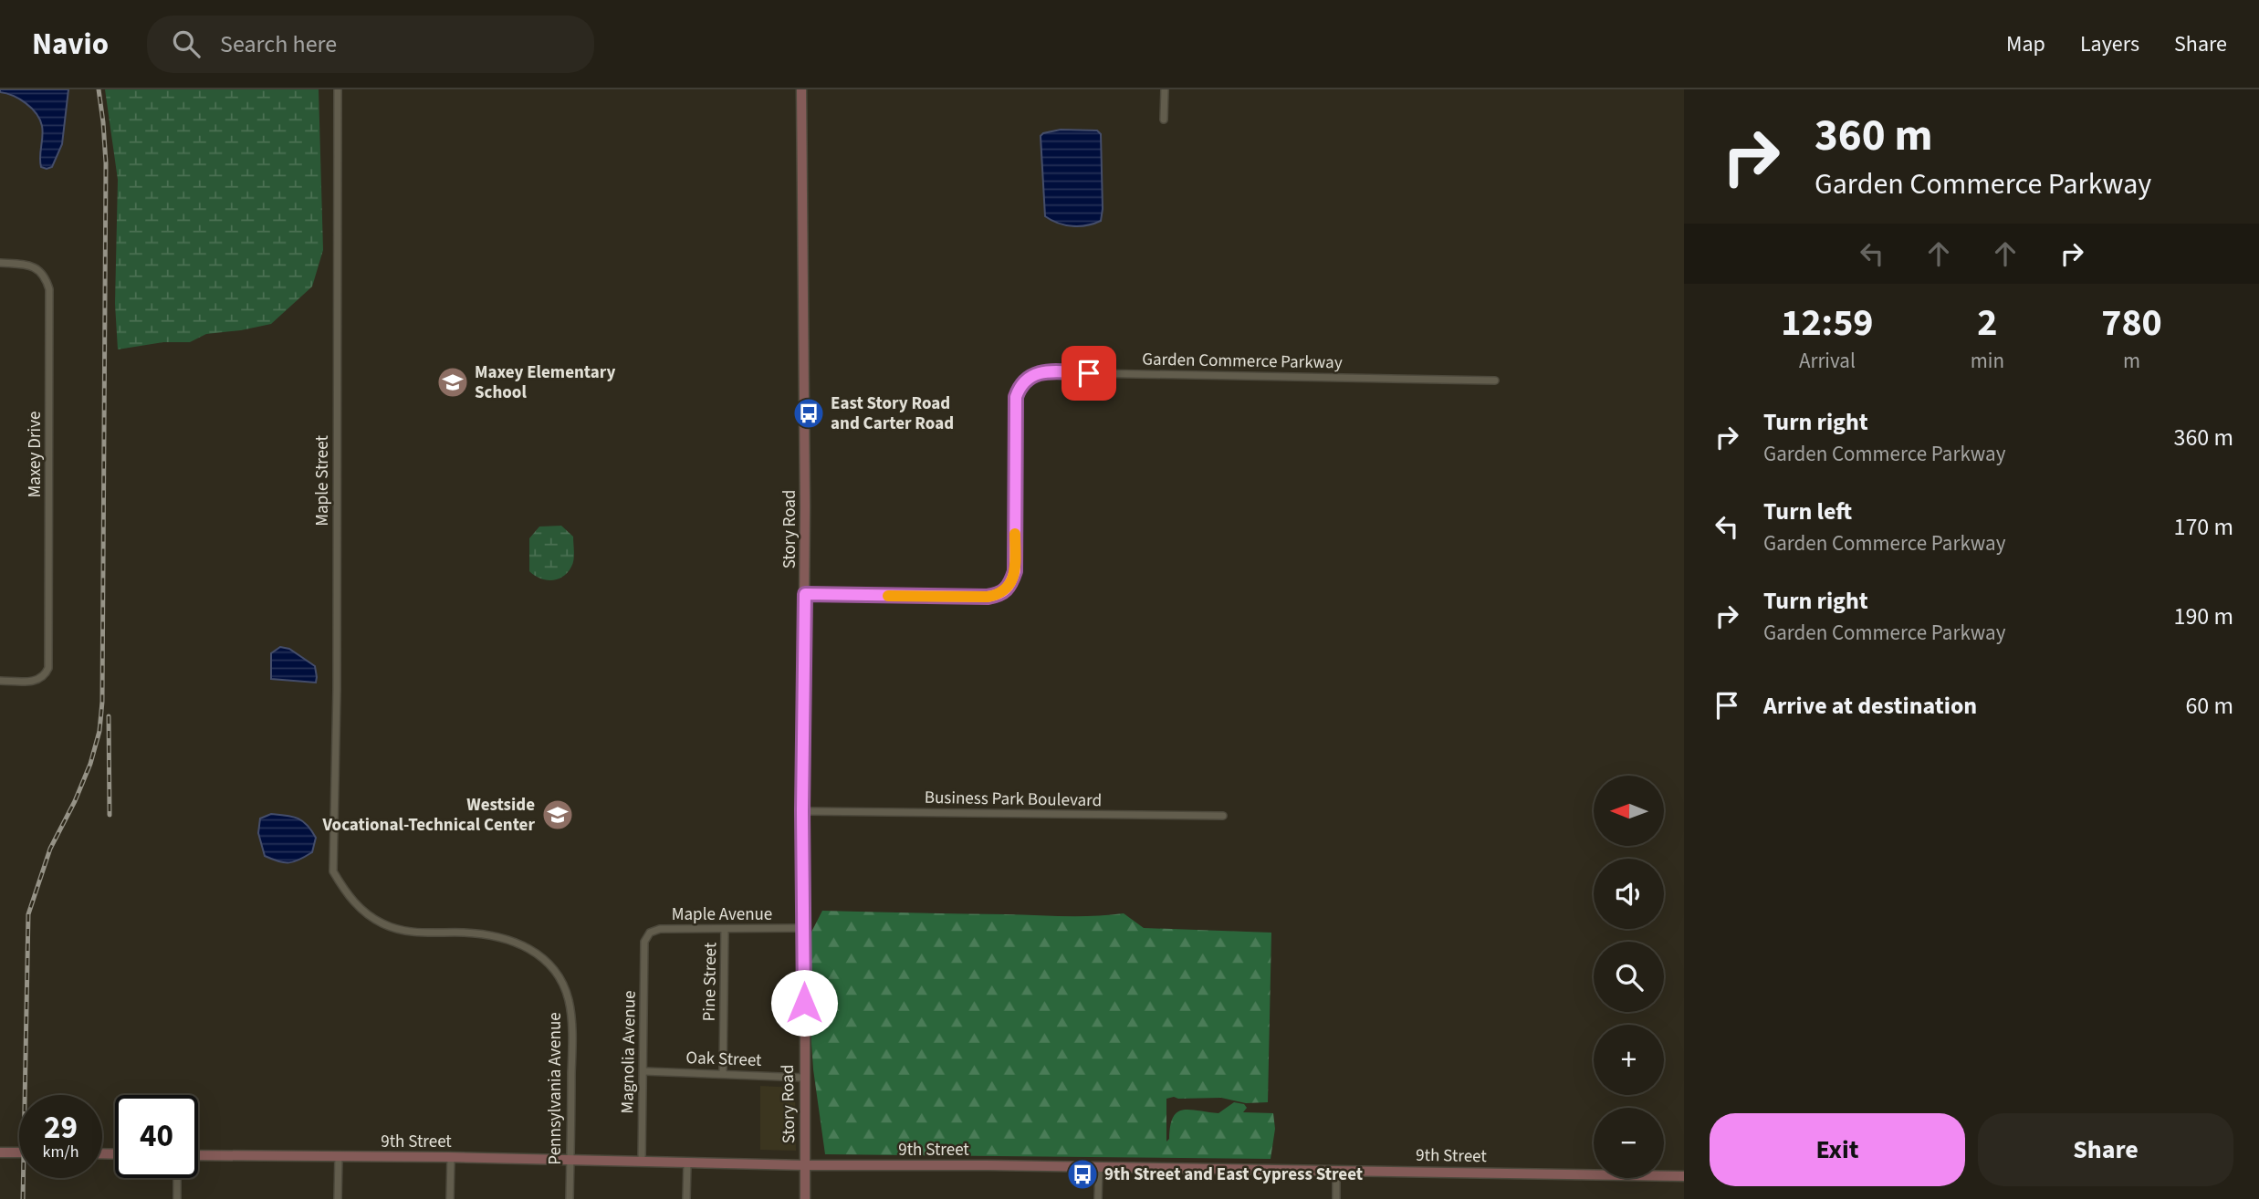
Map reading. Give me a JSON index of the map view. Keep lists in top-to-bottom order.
{
  "streets": {
    "street": [
      "Garden Commerce Parkway",
      "Maxey Drive",
      "Maple Street",
      "Story Road",
      "Business Park Boulevard",
      "Maple Avenue",
      "Pine Street",
      "Magnolia Avenue",
      "Oak Street",
      "Pennsylvania Avenue",
      "9th Street"
    ]
  },
  "crossings": [
    ["Garden Commerce Parkway", "Story Road"],
    ["Maple Street", "Pennsylvania Avenue"],
    ["Story Road", "Business Park Boulevard"],
    ["Story Road", "Maple Avenue"],
    ["Story Road", "Oak Street"],
    ["Story Road", "9th Street"],
    ["Maple Avenue", "Pine Street"],
    ["Maple Avenue", "Magnolia Avenue"],
    ["Pine Street", "Oak Street"],
    ["Magnolia Avenue", "Oak Street"],
    ["Magnolia Avenue", "9th Street"],
    ["Pennsylvania Avenue", "9th Street"]
  ],
  "places": {
    "school or university": ["Maxey Elementary School", "Westside Vocational-Technical Center"],
    "bus stop": ["East Story Road and Carter Road", "9th Street and East Cypress Street"]
  },
  "north": "left",
  "page": {
    "header": "Navio",
    "search": "Search here",
    "nav": ["Map", "Layers", "Share"],
    "turn": ["360 m", "Garden Commerce Parkway"],
    "eta": [
      "12:59",
      "Arrival",
      "2",
      "min",
      "780",
      "m"
    ],
    "list": [
      {
        "name": "Turn right",
        "note": "Garden Commerce Parkway",
        "value": "360 m"
      },
      {
        "name": "Turn left",
        "note": "Garden Commerce Parkway",
        "value": "170 m"
      },
      {
        "name": "Turn right",
        "note": "Garden Commerce Parkway",
        "value": "190 m"
      },
      {
        "name": "Arrive at destination",
        "value": "60 m"
      }
    ],
    "map_buttons": ["+", "−"],
    "speed": "29 km/h",
    "limit": "40",
    "buttons": ["Exit", "Share"]
  }
}
